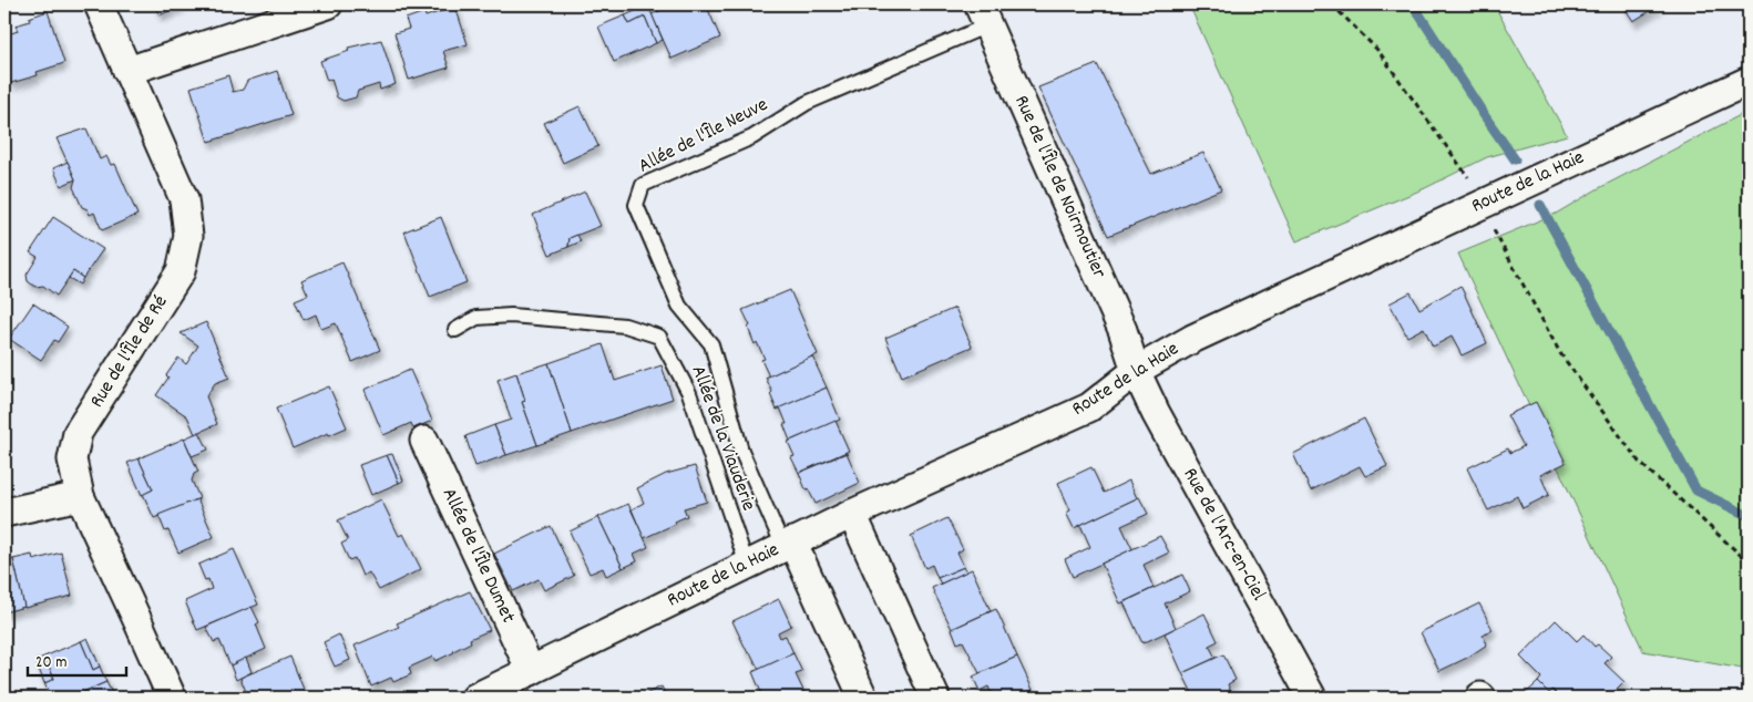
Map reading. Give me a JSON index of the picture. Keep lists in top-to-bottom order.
{
  "streets": {
    "street": [
      "Route de la Haie",
      "Rue de l'Île de Noirmoutier",
      "Rue de l'Île de Ré",
      "Rue de l'Arc-en-Ciel",
      "Allée de l'Île Dumet"
    ],
    "lane": ["Allée de l'Île Neuve", "Allée de la Viauderie"]
  },
  "crossings": [
    ["Allée de l'Île Neuve", "Route de la Haie"],
    ["Allée de l'Île Neuve", "Rue de l'Île de Noirmoutier"],
    ["Route de la Haie", "Rue de l'Île de Noirmoutier"],
    ["Route de la Haie", "Allée de la Viauderie"],
    ["Route de la Haie", "Rue de l'Arc-en-Ciel"],
    ["Route de la Haie", "Allée de l'Île Dumet"],
    ["Rue de l'Île de Noirmoutier", "Rue de l'Arc-en-Ciel"]
  ],
  "scale_bar": "20 m"
}
